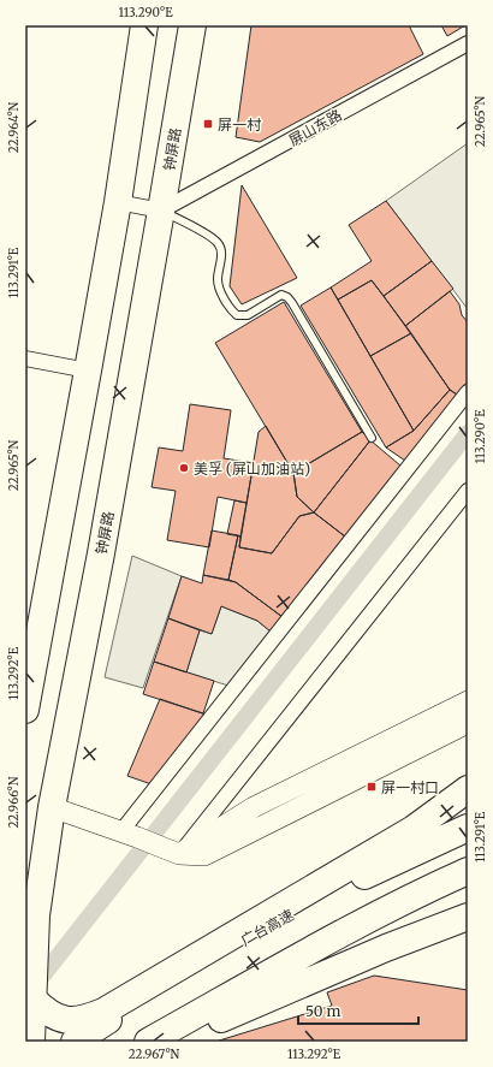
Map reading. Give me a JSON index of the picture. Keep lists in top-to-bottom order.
{
  "streets": {
    "highway": ["钟屏路", "广台高速"],
    "street": ["屏山东路"]
  },
  "crossings": [
    ["屏山东路", "钟屏路"]
  ],
  "places": {
    "transit": ["屏一村", "屏一村口"],
    "other": ["美孚 (屏山加油站)"]
  },
  "scale_bar": "50 m",
  "coordinates": [
    "113.290°E",
    "22.965°N",
    "22.964°N",
    "113.291°E",
    "113.292°E",
    "22.966°N",
    "22.967°N"
  ]
}
